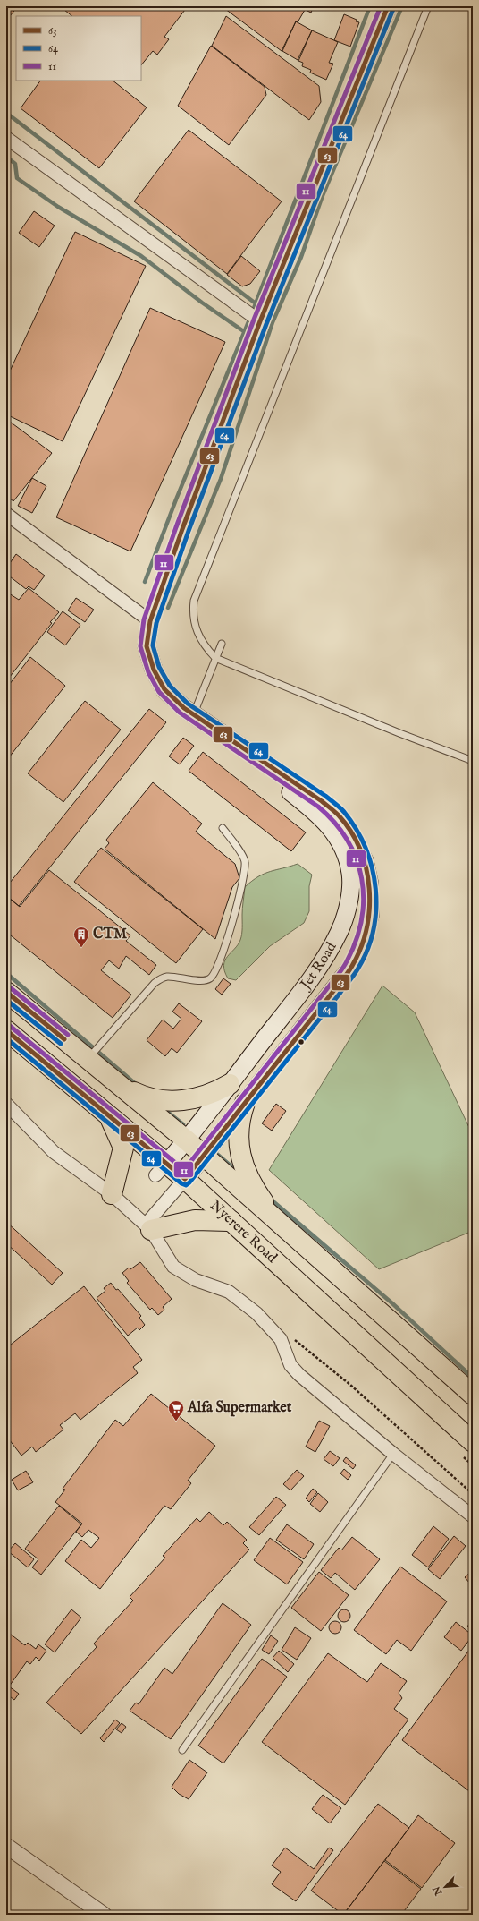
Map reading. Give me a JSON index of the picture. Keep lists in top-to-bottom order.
{
  "streets": {
    "highway": ["Nyerere Road"],
    "main road": ["Jet Road"]
  },
  "crossings": [
    ["Jet Road", "Nyerere Road"]
  ],
  "places": {
    "building": ["CTM"],
    "supermarket": ["Alfa Supermarket"]
  },
  "lines": ["transit line 63", "transit line 11", "transit line 64"],
  "legend": ["63", "64", "11"],
  "north": "bottom left"
}
